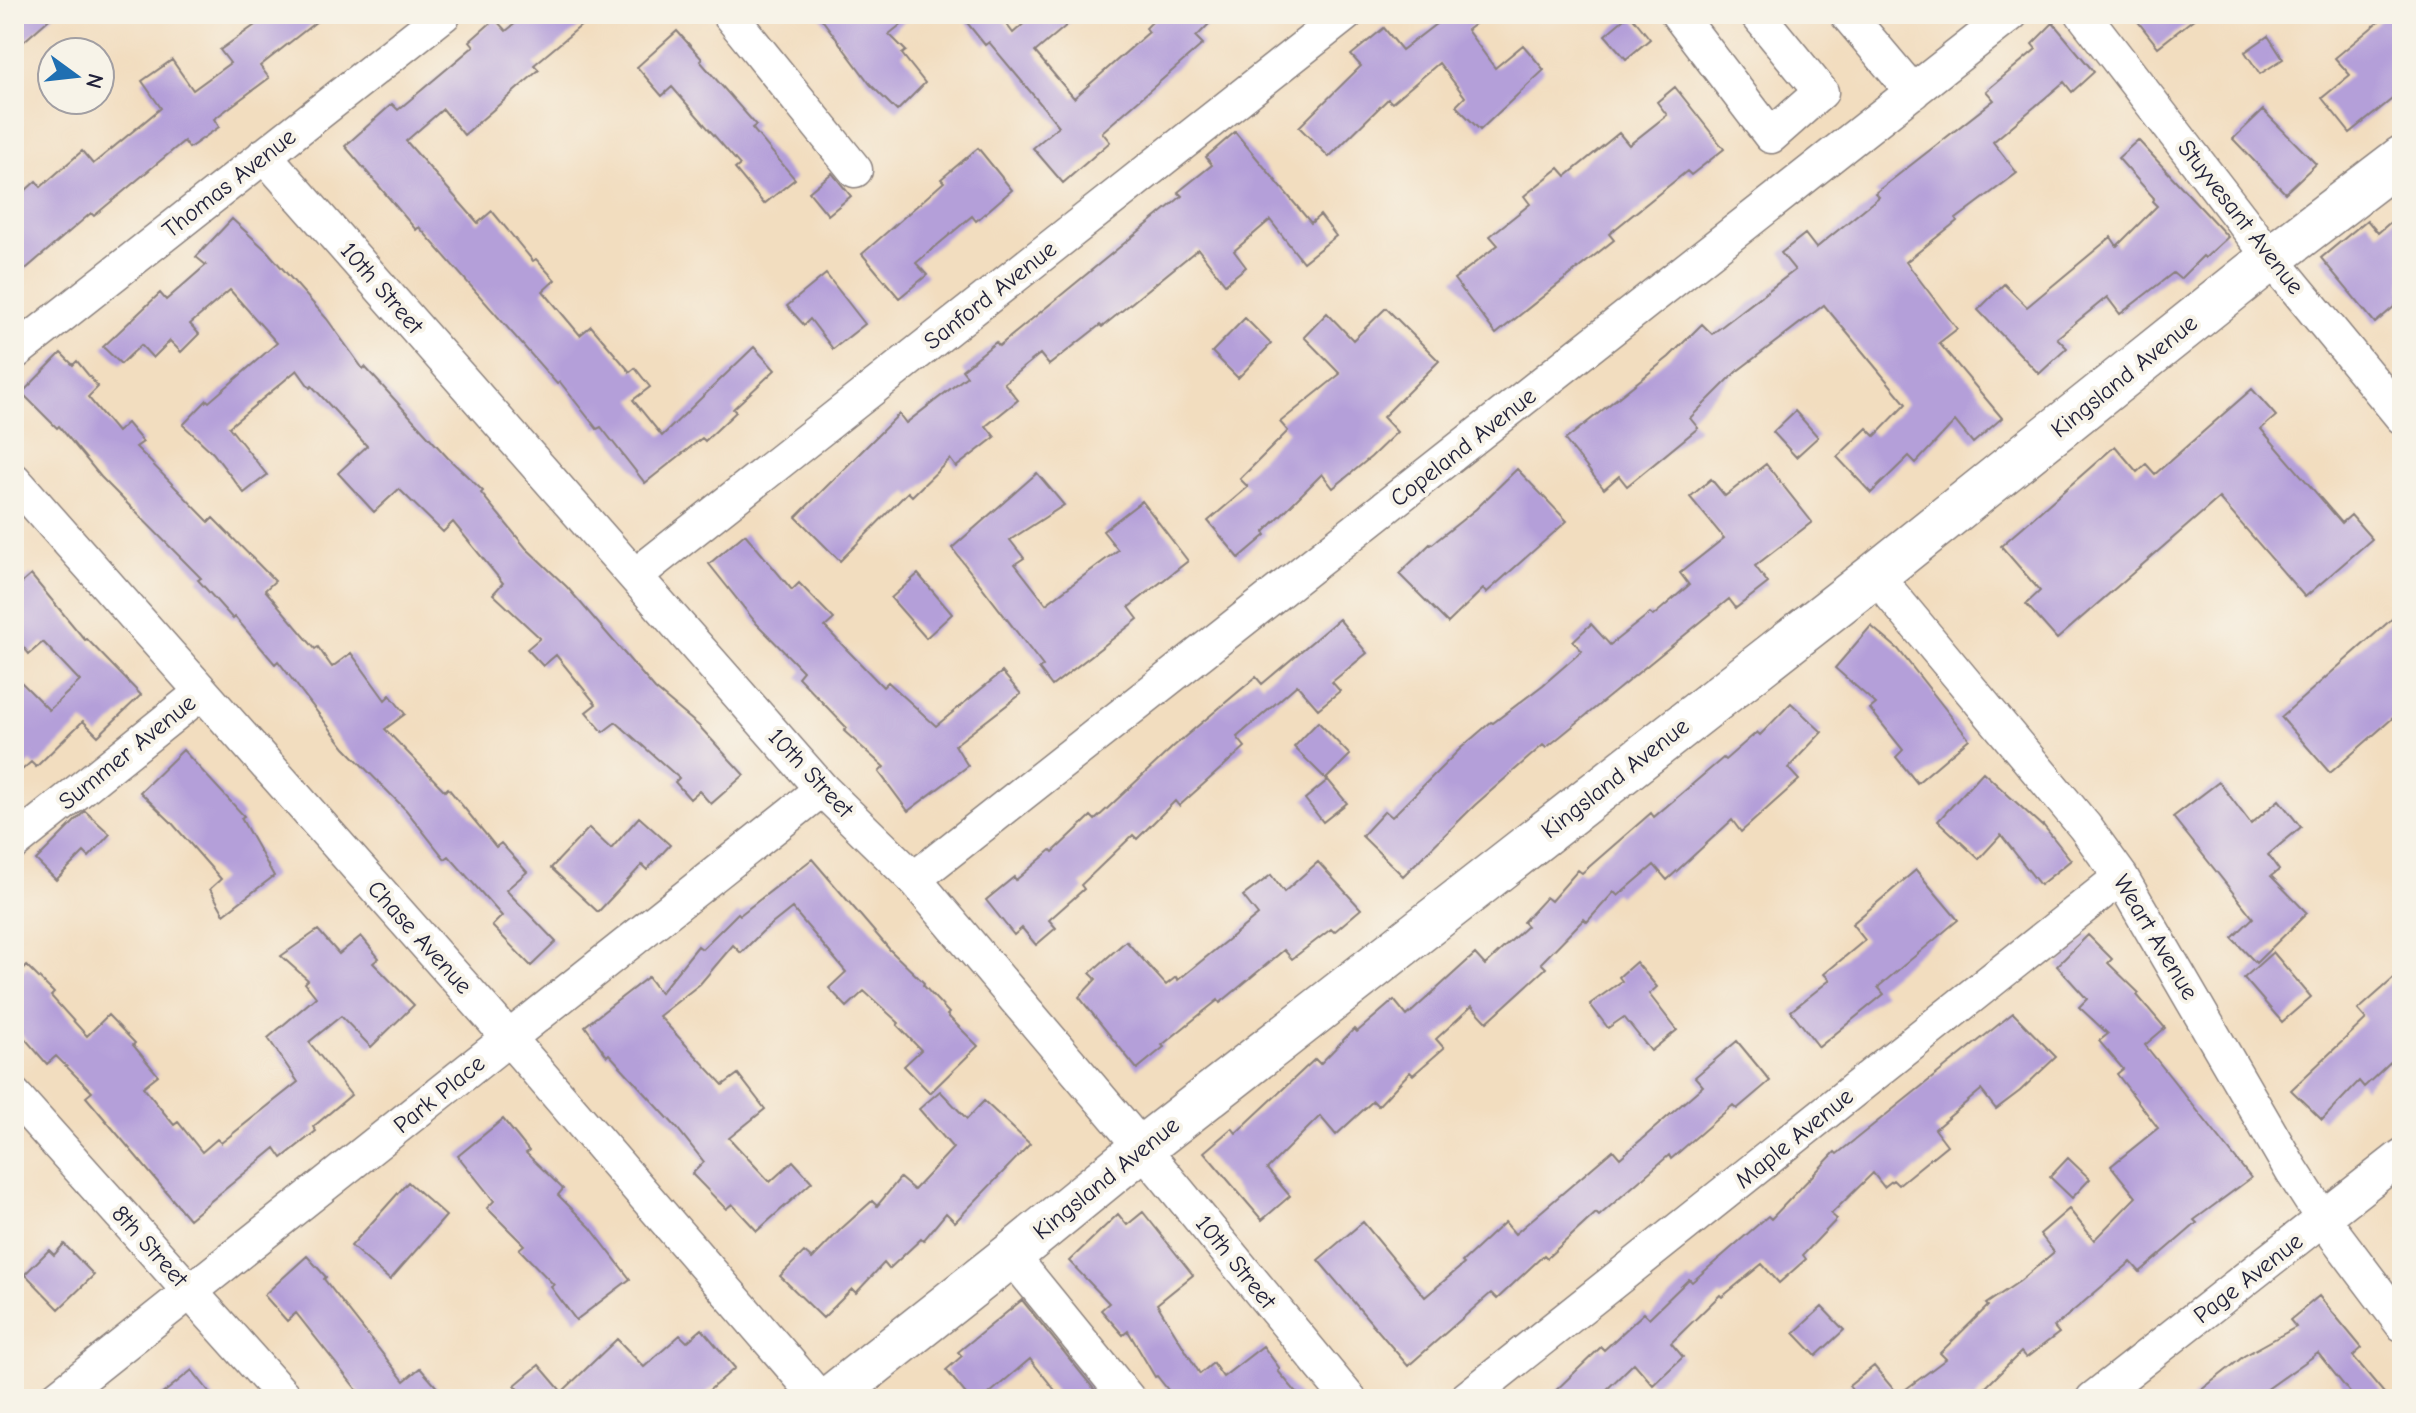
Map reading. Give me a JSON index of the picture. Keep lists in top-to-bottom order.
{
  "streets": {
    "main road": ["Kingsland Avenue"],
    "street": [
      "Thomas Avenue",
      "Stuyvesant Avenue",
      "10th Street",
      "Sanford Avenue",
      "Copeland Avenue",
      "Summer Avenue",
      "Chase Avenue",
      "Weart Avenue",
      "Park Place",
      "Maple Avenue",
      "8th Street",
      "Page Avenue"
    ]
  },
  "crossings": [
    ["Thomas Avenue", "10th Street"],
    ["Stuyvesant Avenue", "Kingsland Avenue"],
    ["10th Street", "Sanford Avenue"],
    ["10th Street", "Kingsland Avenue"],
    ["10th Street", "Copeland Avenue"],
    ["10th Street", "Park Place"],
    ["Kingsland Avenue", "Weart Avenue"],
    ["Summer Avenue", "Chase Avenue"],
    ["Chase Avenue", "Park Place"],
    ["Weart Avenue", "Maple Avenue"],
    ["Weart Avenue", "Page Avenue"],
    ["Park Place", "8th Street"]
  ],
  "north": "right"
}
